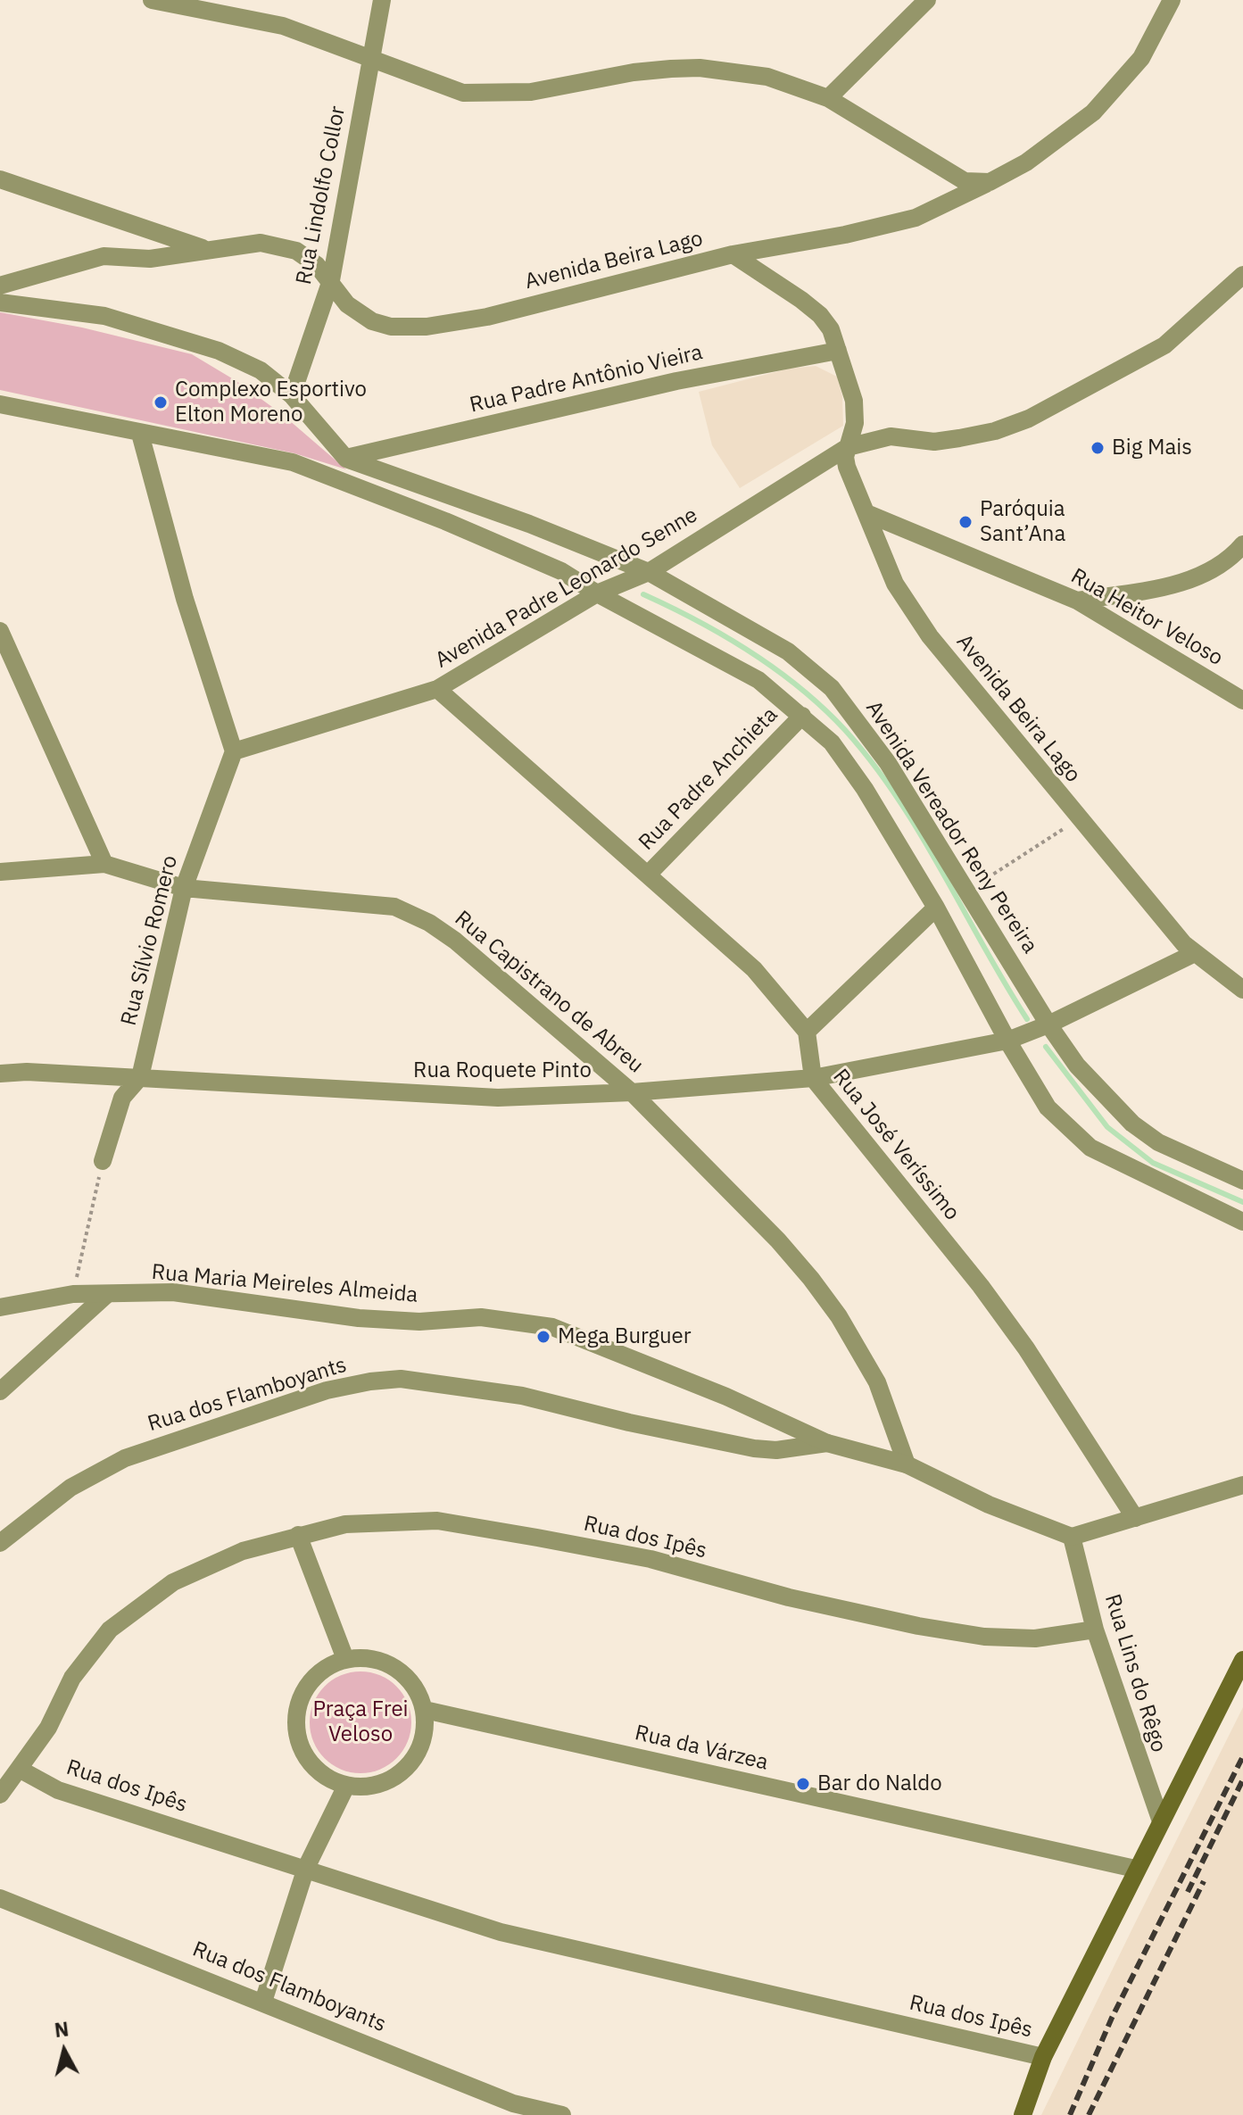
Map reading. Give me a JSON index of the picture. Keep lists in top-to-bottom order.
{
  "streets": {
    "street": [
      "Rua Lindolfo Collor",
      "Avenida Beira Lago",
      "Rua Padre Antônio Vieira",
      "Avenida Padre Leonardo Senne",
      "Rua Heitor Veloso",
      "Rua Padre Anchieta",
      "Avenida Vereador Reny Pereira",
      "Rua Sílvio Romero",
      "Rua Capistrano de Abreu",
      "Rua Roquete Pinto",
      "Rua José Veríssimo",
      "Rua Maria Meireles Almeida",
      "Rua dos Flamboyants",
      "Rua dos Ipês",
      "Rua Lins do Rêgo",
      "Rua da Várzea"
    ]
  },
  "crossings": [
    ["Rua Lindolfo Collor", "Avenida Beira Lago"],
    ["Rua Lindolfo Collor", "Avenida Vereador Reny Pereira"],
    ["Avenida Beira Lago", "Rua Padre Antônio Vieira"],
    ["Avenida Beira Lago", "Avenida Padre Leonardo Senne"],
    ["Avenida Beira Lago", "Rua Heitor Veloso"],
    ["Avenida Beira Lago", "Rua Roquete Pinto"],
    ["Rua Padre Antônio Vieira", "Avenida Vereador Reny Pereira"],
    ["Avenida Padre Leonardo Senne", "Avenida Vereador Reny Pereira"],
    ["Avenida Padre Leonardo Senne", "Rua Sílvio Romero"],
    ["Avenida Vereador Reny Pereira", "Rua Roquete Pinto"],
    ["Rua Sílvio Romero", "Rua Capistrano de Abreu"],
    ["Rua Sílvio Romero", "Rua Roquete Pinto"],
    ["Rua Capistrano de Abreu", "Rua Roquete Pinto"],
    ["Rua Capistrano de Abreu", "Rua Maria Meireles Almeida"],
    ["Rua Roquete Pinto", "Rua José Veríssimo"],
    ["Rua Maria Meireles Almeida", "Rua dos Flamboyants"],
    ["Rua Maria Meireles Almeida", "Rua Lins do Rêgo"],
    ["Rua dos Ipês", "Rua Lins do Rêgo"]
  ],
  "parks": ["Praça Frei Veloso"],
  "places": [
    "Complexo Esportivo Elton Moreno",
    "Big Mais",
    "Paróquia Sant’Ana",
    "Mega Burguer",
    "Bar do Naldo"
  ],
  "north": "top"
}
